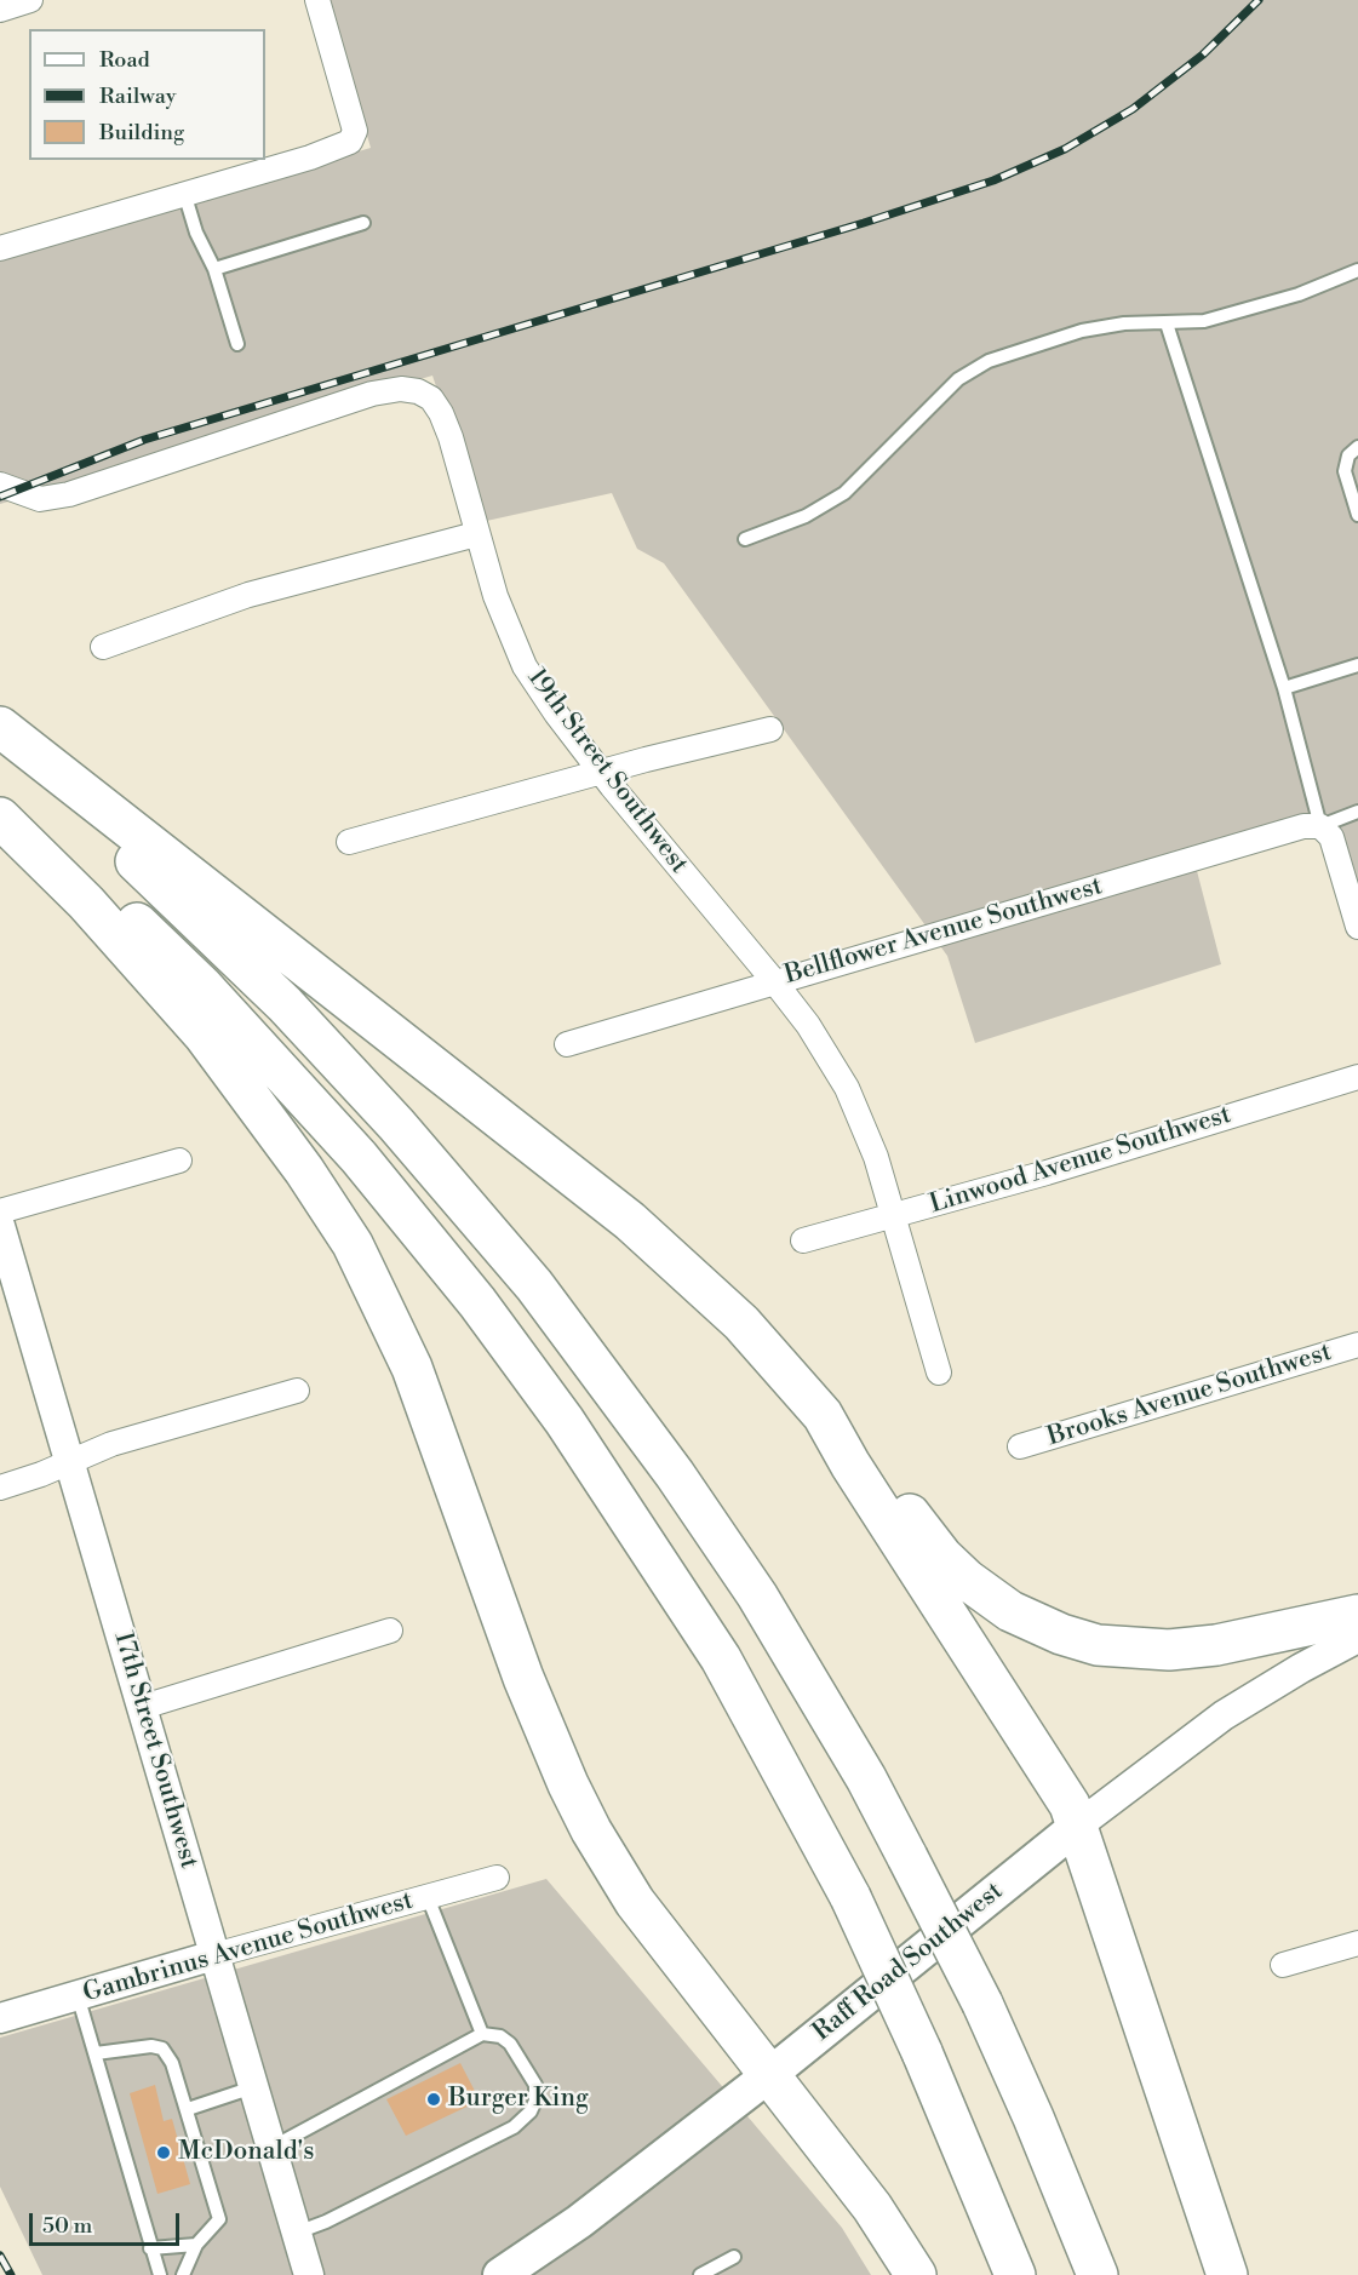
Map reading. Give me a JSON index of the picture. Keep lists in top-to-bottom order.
{
  "streets": {
    "main road": ["Raff Road Southwest"],
    "street": [
      "19th Street Southwest",
      "Bellflower Avenue Southwest",
      "Linwood Avenue Southwest",
      "Brooks Avenue Southwest",
      "17th Street Southwest",
      "Gambrinus Avenue Southwest"
    ]
  },
  "crossings": [
    ["19th Street Southwest", "Bellflower Avenue Southwest"],
    ["19th Street Southwest", "Linwood Avenue Southwest"],
    ["17th Street Southwest", "Gambrinus Avenue Southwest"]
  ],
  "places": ["Burger King", "McDonald's"],
  "legend": ["Road", "Railway", "Building"],
  "scale_bar": "50 m"
}
